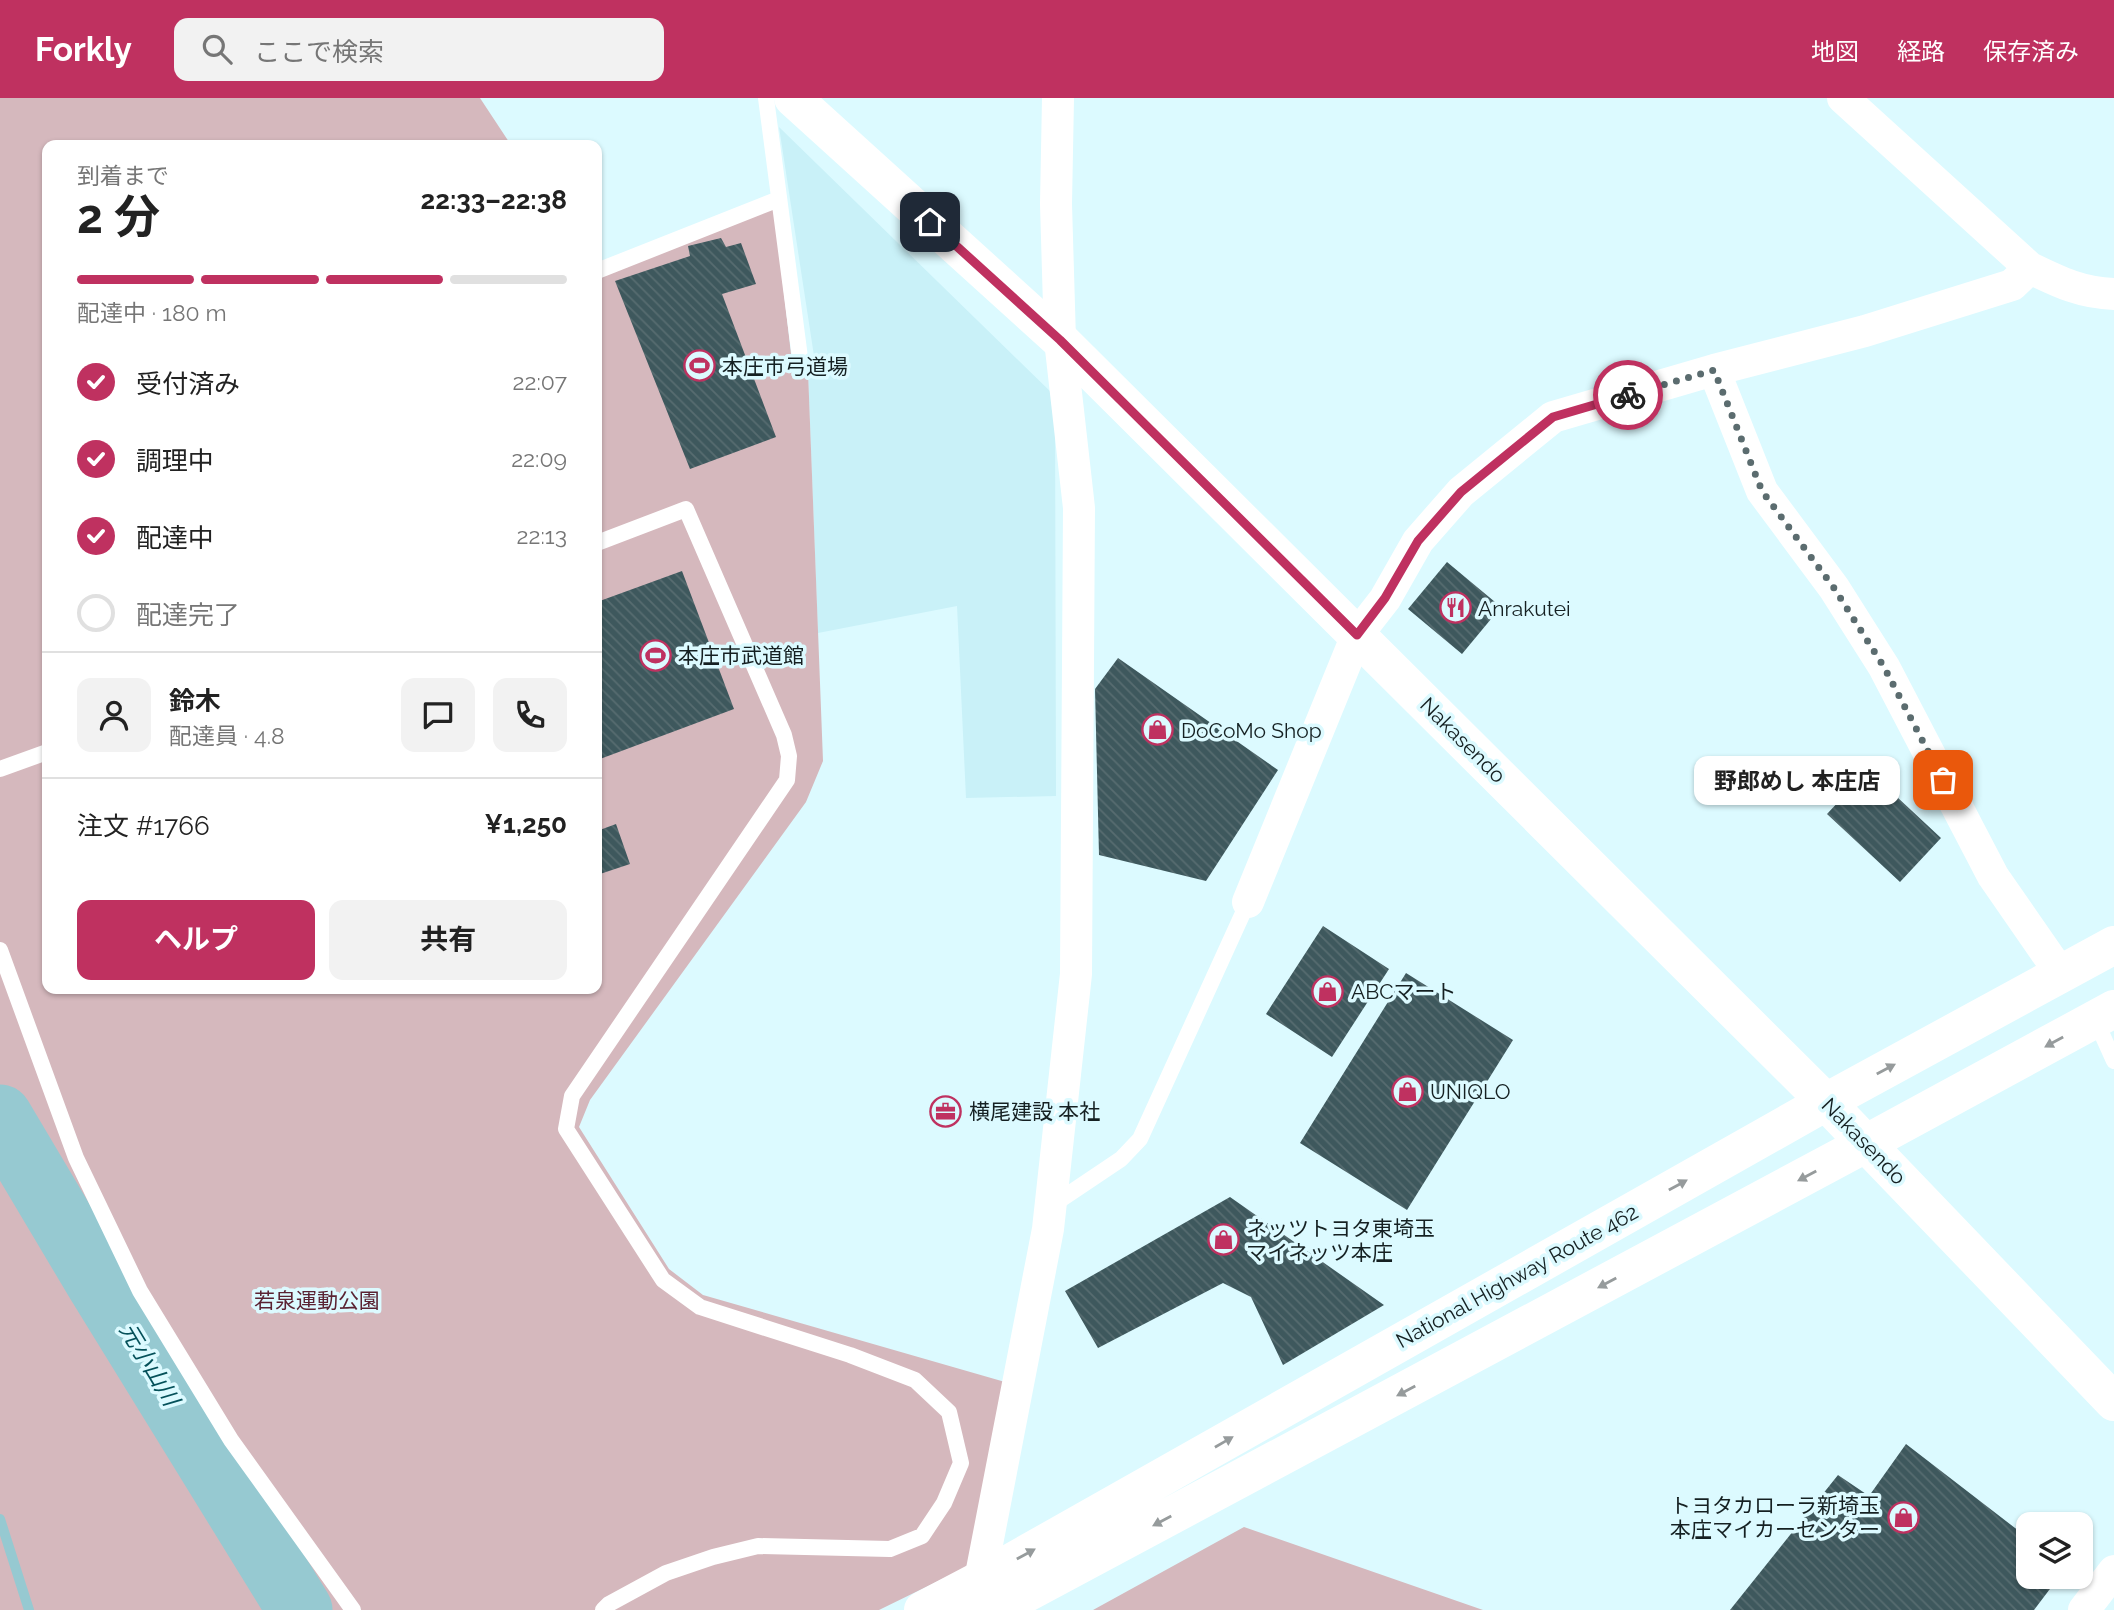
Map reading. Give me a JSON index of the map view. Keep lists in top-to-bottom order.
{
  "streets": {
    "highway": ["Nakasendo", "National Highway Route 462"]
  },
  "crossings": [
    ["Nakasendo", "National Highway Route 462"]
  ],
  "water": ["元小山川"],
  "parks": ["若泉運動公園"],
  "places": {
    "sports": ["本庄市弓道場", "本庄市武道館"],
    "restaurant": ["Anrakutei"],
    "shop": [
      "DoCoMo Shop",
      "ABCマート",
      "UNIQLO",
      "ネッツトヨタ東埼玉 マイネッツ本庄",
      "トヨタカローラ新埼玉 本庄マイカーセンター"
    ],
    "other": ["野郎めし 本庄店"],
    "office": ["横尾建設 本社"]
  },
  "page": {
    "header": "Forkly",
    "search": "ここで検索",
    "nav": ["地図", "経路", "保存済み"],
    "heading": ["2 分", "到着まで", "22:33–22:38"],
    "panel": [
      "鈴木",
      "配達員 · 4.8",
      "注文 #1766",
      "¥1,250"
    ],
    "bar": "配達中 · 180 m",
    "list": [
      ["受付済み", "22:07"],
      ["調理中", "22:09"],
      ["配達中", "22:13"],
      "配達完了"
    ],
    "bubble": "野郎めし 本庄店",
    "buttons": ["ヘルプ", "共有"]
  }
}
